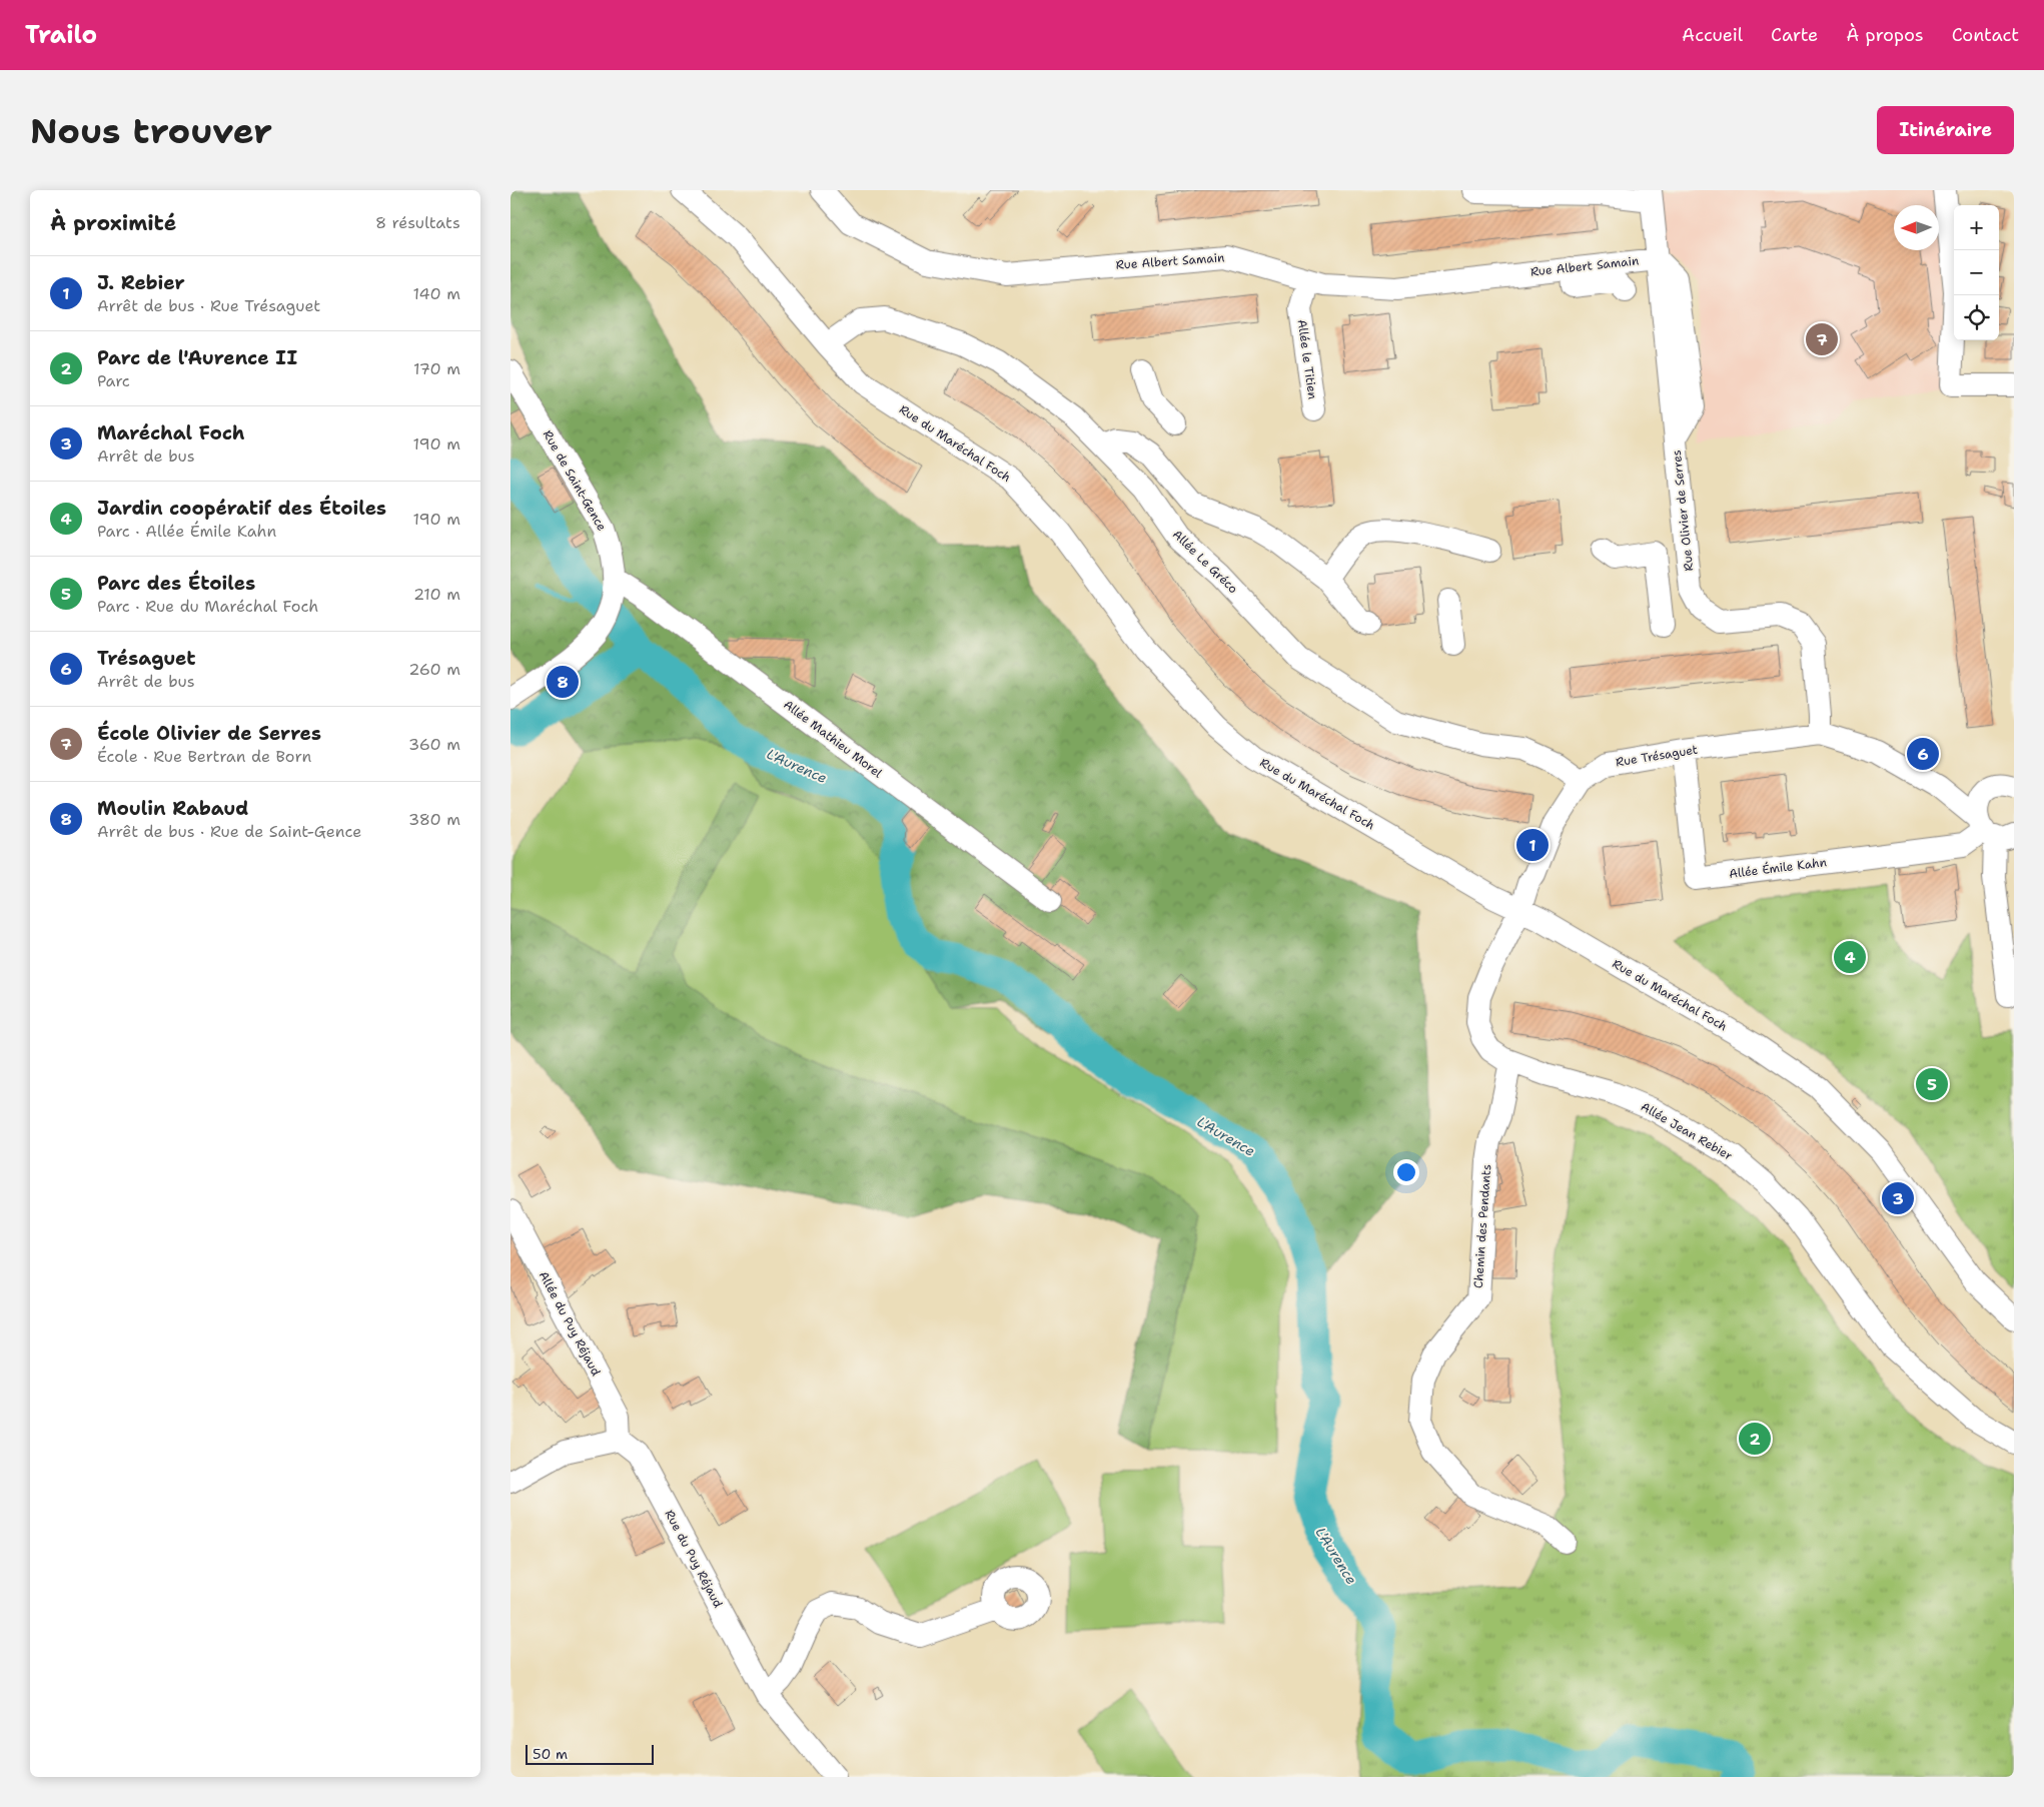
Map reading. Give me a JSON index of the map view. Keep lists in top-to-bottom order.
{
  "streets": {
    "street": [
      "Rue Albert Samain",
      "Allée le Titien",
      "Rue du Maréchal Foch",
      "Rue de Saint-Gence",
      "Rue Olivier de Serres",
      "Allée Le Gréco",
      "Allée Mathieu Morel",
      "Rue Trésaguet",
      "Allée Émile Kahn",
      "Allée Jean Rebier",
      "Chemin des Pendants",
      "Allée du Puy Réjaud",
      "Rue du Puy Réjaud"
    ]
  },
  "crossings": [
    ["Rue Albert Samain", "Allée le Titien"],
    ["Rue Albert Samain", "Rue Olivier de Serres"],
    ["Rue du Maréchal Foch", "Allée Le Gréco"],
    ["Rue du Maréchal Foch", "Rue Trésaguet"],
    ["Rue du Maréchal Foch", "Allée Jean Rebier"],
    ["Rue de Saint-Gence", "Allée Mathieu Morel"],
    ["Rue Olivier de Serres", "Rue Trésaguet"],
    ["Allée Le Gréco", "Rue Trésaguet"],
    ["Rue Trésaguet", "Allée Émile Kahn"],
    ["Rue Trésaguet", "Allée Jean Rebier"],
    ["Allée Jean Rebier", "Chemin des Pendants"],
    ["Allée du Puy Réjaud", "Rue du Puy Réjaud"]
  ],
  "water": ["L'Aurence"],
  "scale_bar": "50 m",
  "north": "left",
  "page": {
    "header": "Trailo",
    "nav": [
      "Accueil",
      "Carte",
      "À propos",
      "Contact"
    ],
    "buttons": "Itinéraire",
    "title": "Nous trouver",
    "heading": ["À proximité", "8 résultats"],
    "map_buttons": ["+", "−"],
    "list": [
      {
        "mark": "1",
        "name": "J. Rebier",
        "note": "Arrêt de bus · Rue Trésaguet",
        "value": "140 m"
      },
      {
        "mark": "2",
        "name": "Parc de l'Aurence II",
        "note": "Parc",
        "value": "170 m"
      },
      {
        "mark": "3",
        "name": "Maréchal Foch",
        "note": "Arrêt de bus",
        "value": "190 m"
      },
      {
        "mark": "4",
        "name": "Jardin coopératif des Étoiles",
        "note": "Parc · Allée Émile Kahn",
        "value": "190 m"
      },
      {
        "mark": "5",
        "name": "Parc des Étoiles",
        "note": "Parc · Rue du Maréchal Foch",
        "value": "210 m"
      },
      {
        "mark": "6",
        "name": "Trésaguet",
        "note": "Arrêt de bus",
        "value": "260 m"
      },
      {
        "mark": "7",
        "name": "École Olivier de Serres",
        "note": "École · Rue Bertran de Born",
        "value": "360 m"
      },
      {
        "mark": "8",
        "name": "Moulin Rabaud",
        "note": "Arrêt de bus · Rue de Saint-Gence",
        "value": "380 m"
      }
    ],
    "pins": [
      "7",
      "8",
      "6",
      "1",
      "4",
      "5",
      "3",
      "2"
    ],
    "scale": "50 m"
  }
}
